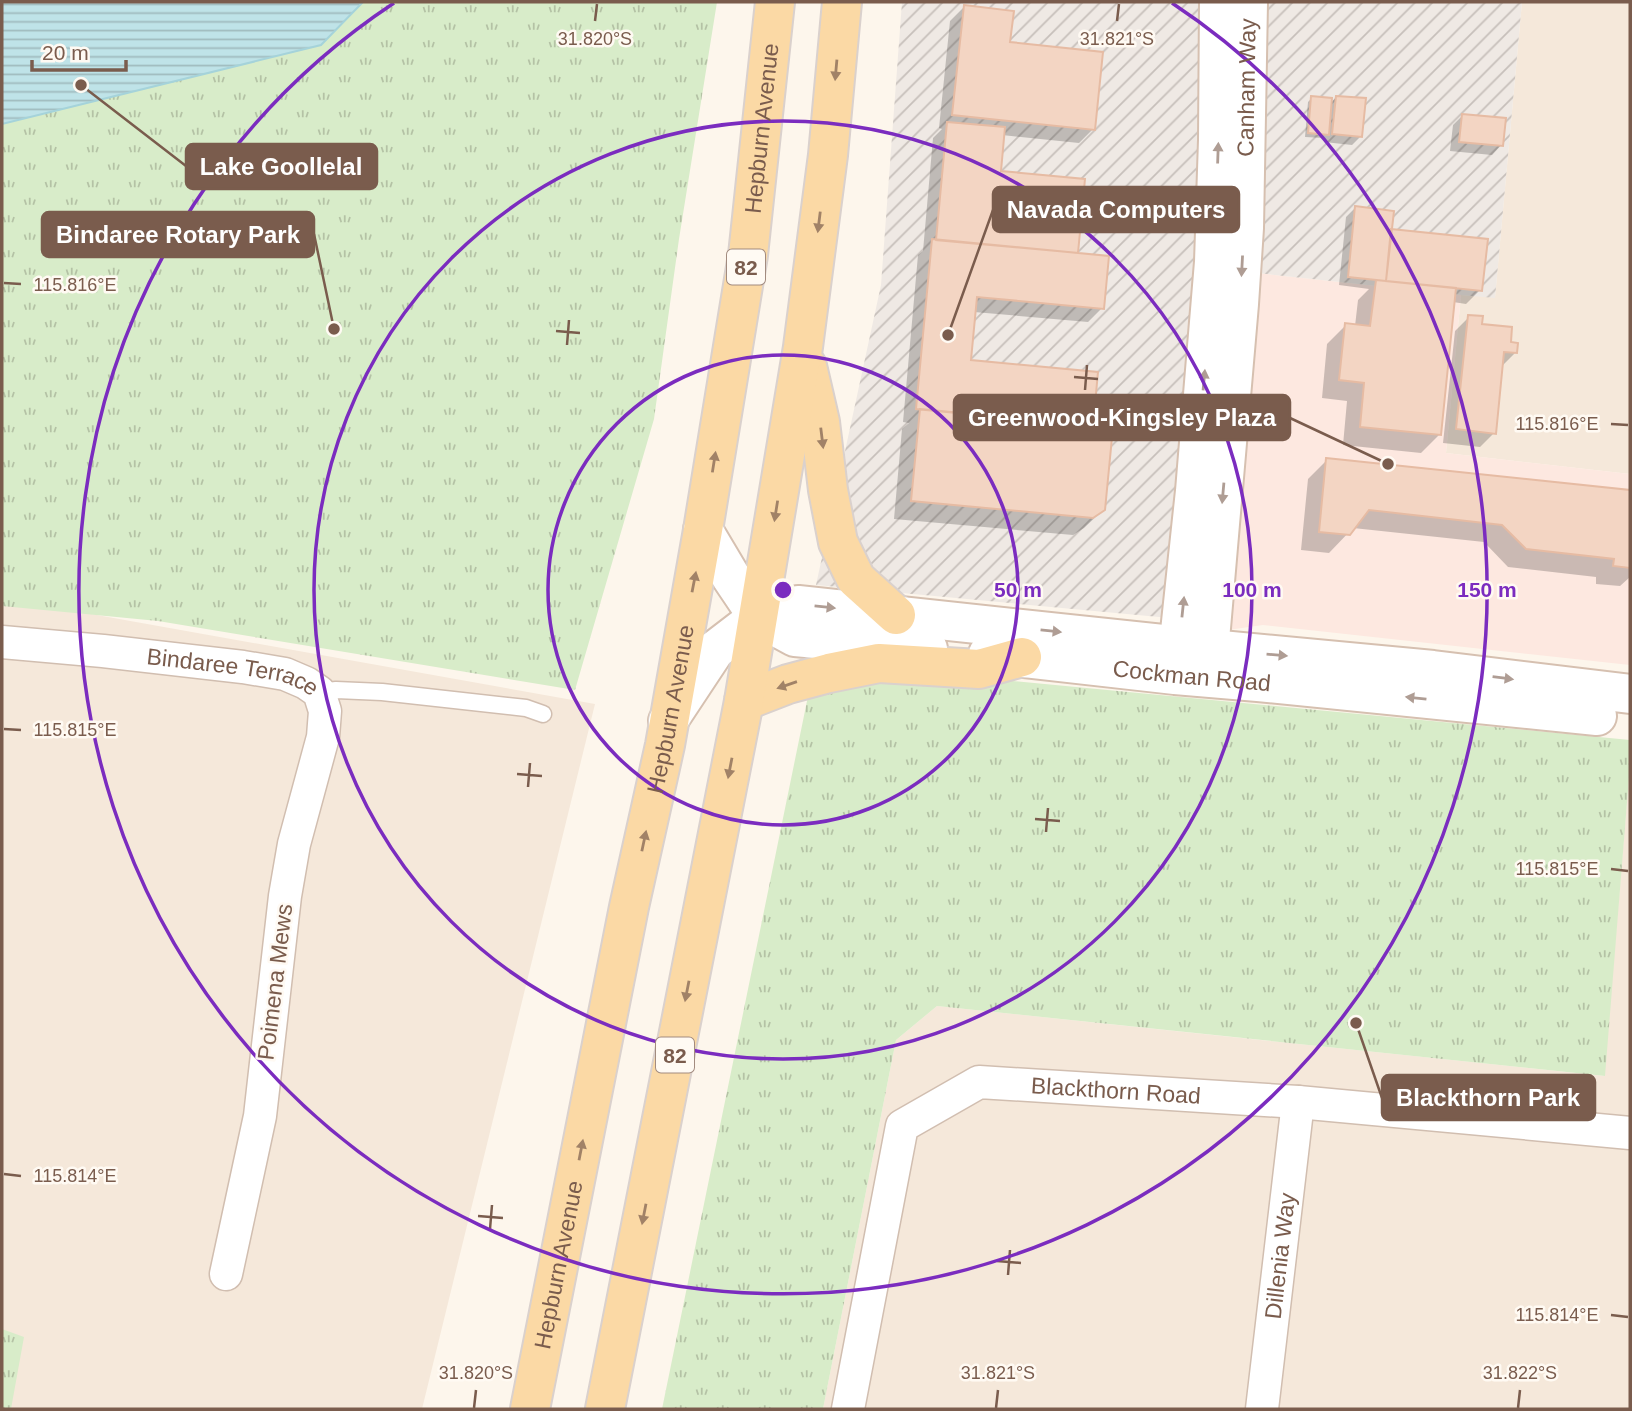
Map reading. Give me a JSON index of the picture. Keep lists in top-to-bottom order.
{
  "streets": {
    "main road": [
      "Canham Way",
      "Hepburn Avenue",
      "82",
      "Cockman Road"
    ],
    "street": [
      "Bindaree Terrace",
      "Poimena Mews",
      "Blackthorn Road",
      "Dillenia Way"
    ]
  },
  "crossings": [
    ["Canham Way", "Cockman Road"],
    ["Hepburn Avenue", "Cockman Road"],
    ["82", "Cockman Road"],
    ["Bindaree Terrace", "Poimena Mews"],
    ["Blackthorn Road", "Dillenia Way"]
  ],
  "places": [
    "Lake Goollelal",
    "Bindaree Rotary Park",
    "Navada Computers",
    "Greenwood-Kingsley Plaza",
    "Blackthorn Park"
  ],
  "scale_bar": "20 m",
  "coordinates": [
    "31.820°S",
    "31.821°S",
    "115.816°E",
    "115.815°E",
    "115.814°E",
    "31.822°S"
  ],
  "rings": ["50 m", "100 m", "150 m"]
}
